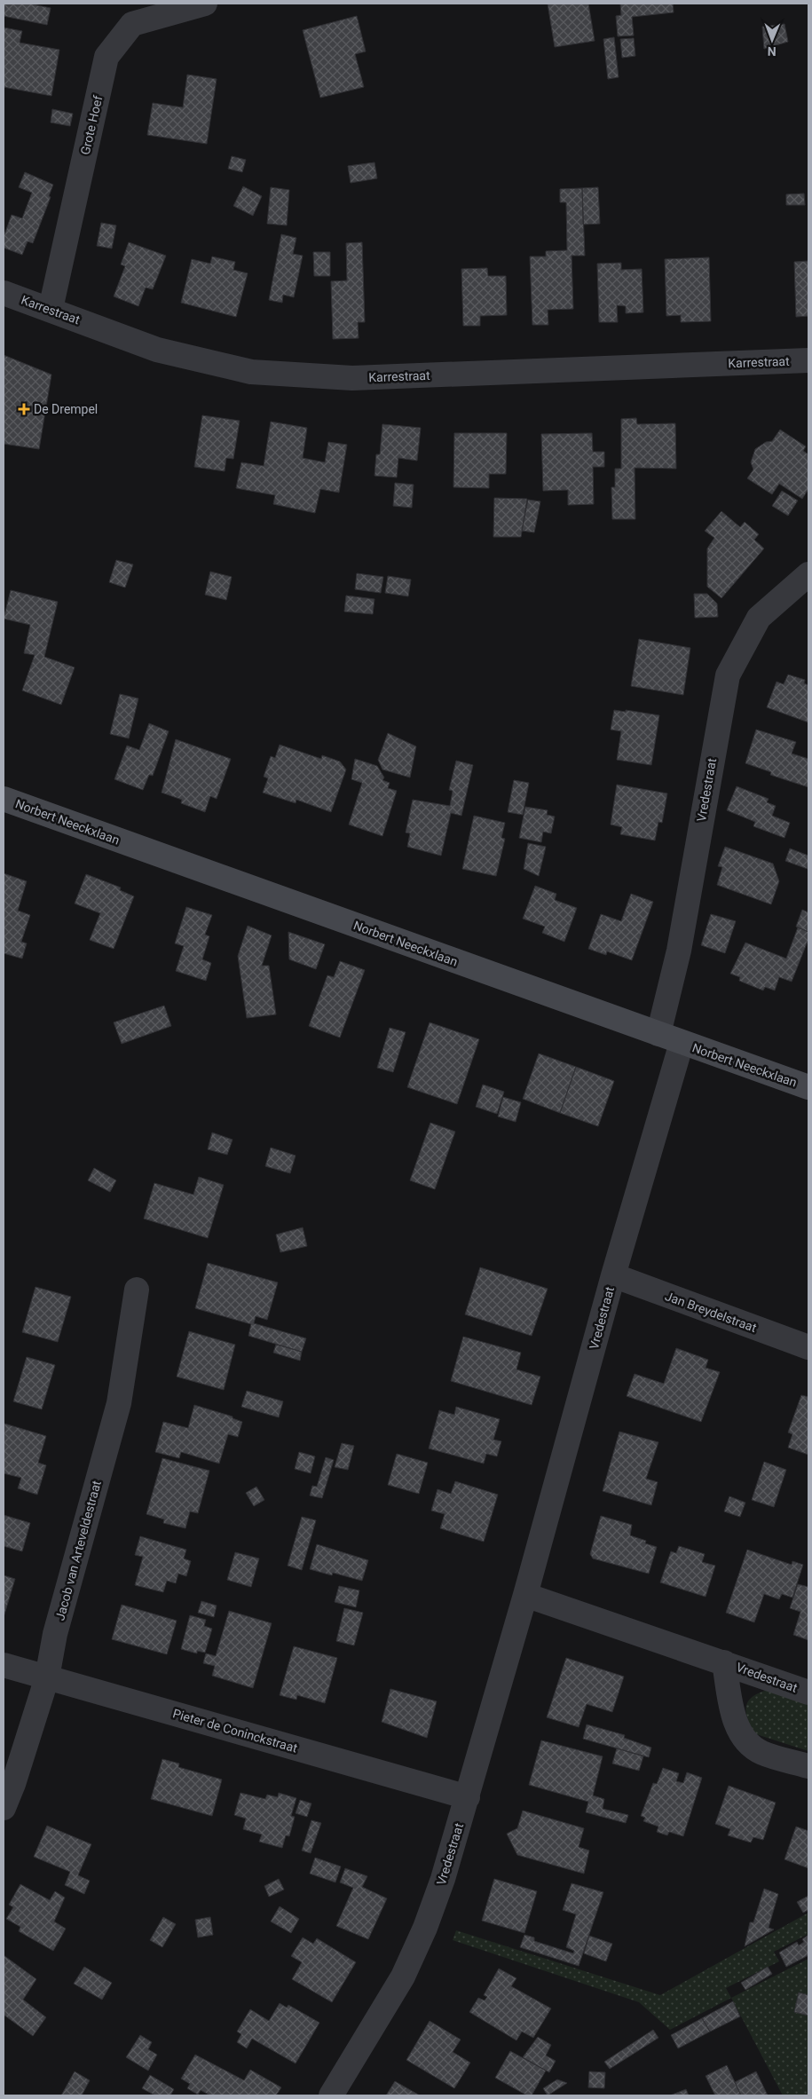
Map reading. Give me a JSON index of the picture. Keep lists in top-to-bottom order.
{
  "streets": {
    "main road": ["Norbert Neeckxlaan"],
    "street": [
      "Grote Hoef",
      "Karrestraat",
      "Vredestraat",
      "Jan Breydelstraat",
      "Jacob van Arteveldestraat",
      "Pieter de Coninckstraat"
    ]
  },
  "crossings": [
    ["Grote Hoef", "Karrestraat"],
    ["Vredestraat", "Norbert Neeckxlaan"],
    ["Vredestraat", "Jan Breydelstraat"],
    ["Vredestraat", "Pieter de Coninckstraat"],
    ["Jacob van Arteveldestraat", "Pieter de Coninckstraat"]
  ],
  "places": {
    "health": ["De Drempel"]
  },
  "north": "bottom"
}
